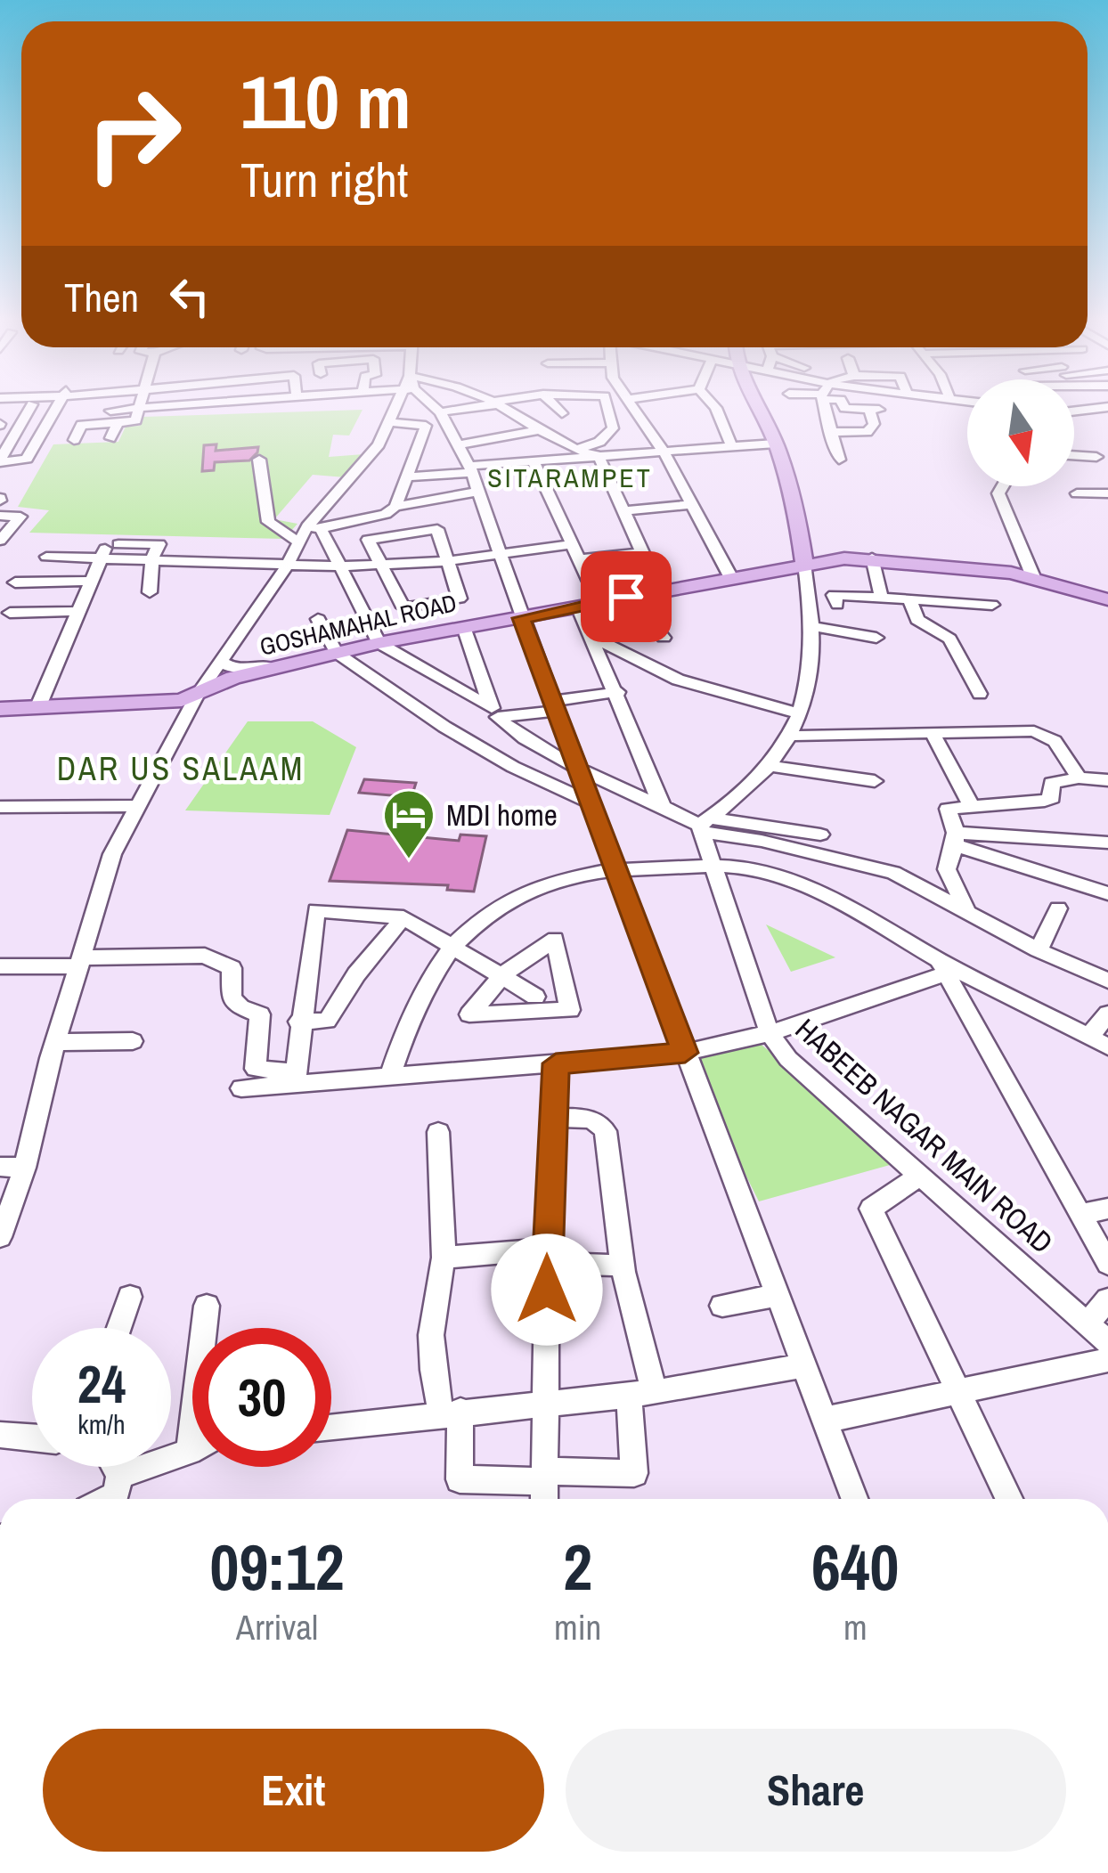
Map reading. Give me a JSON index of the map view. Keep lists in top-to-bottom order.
{
  "streets": {
    "main road": ["GOSHAMAHAL ROAD"],
    "street": ["HABEEB NAGAR MAIN ROAD"]
  },
  "districts": ["SITARAMPET", "DAR US SALAAM"],
  "places": {
    "hotel": ["MDI home"]
  },
  "north": "bottom",
  "page": {
    "turn": ["110 m", "Turn right"],
    "then": "Then",
    "speed": "24 km/h",
    "limit": "30",
    "eta": [
      "09:12",
      "Arrival",
      "2",
      "min",
      "640",
      "m"
    ],
    "buttons": ["Exit", "Share"]
  }
}
